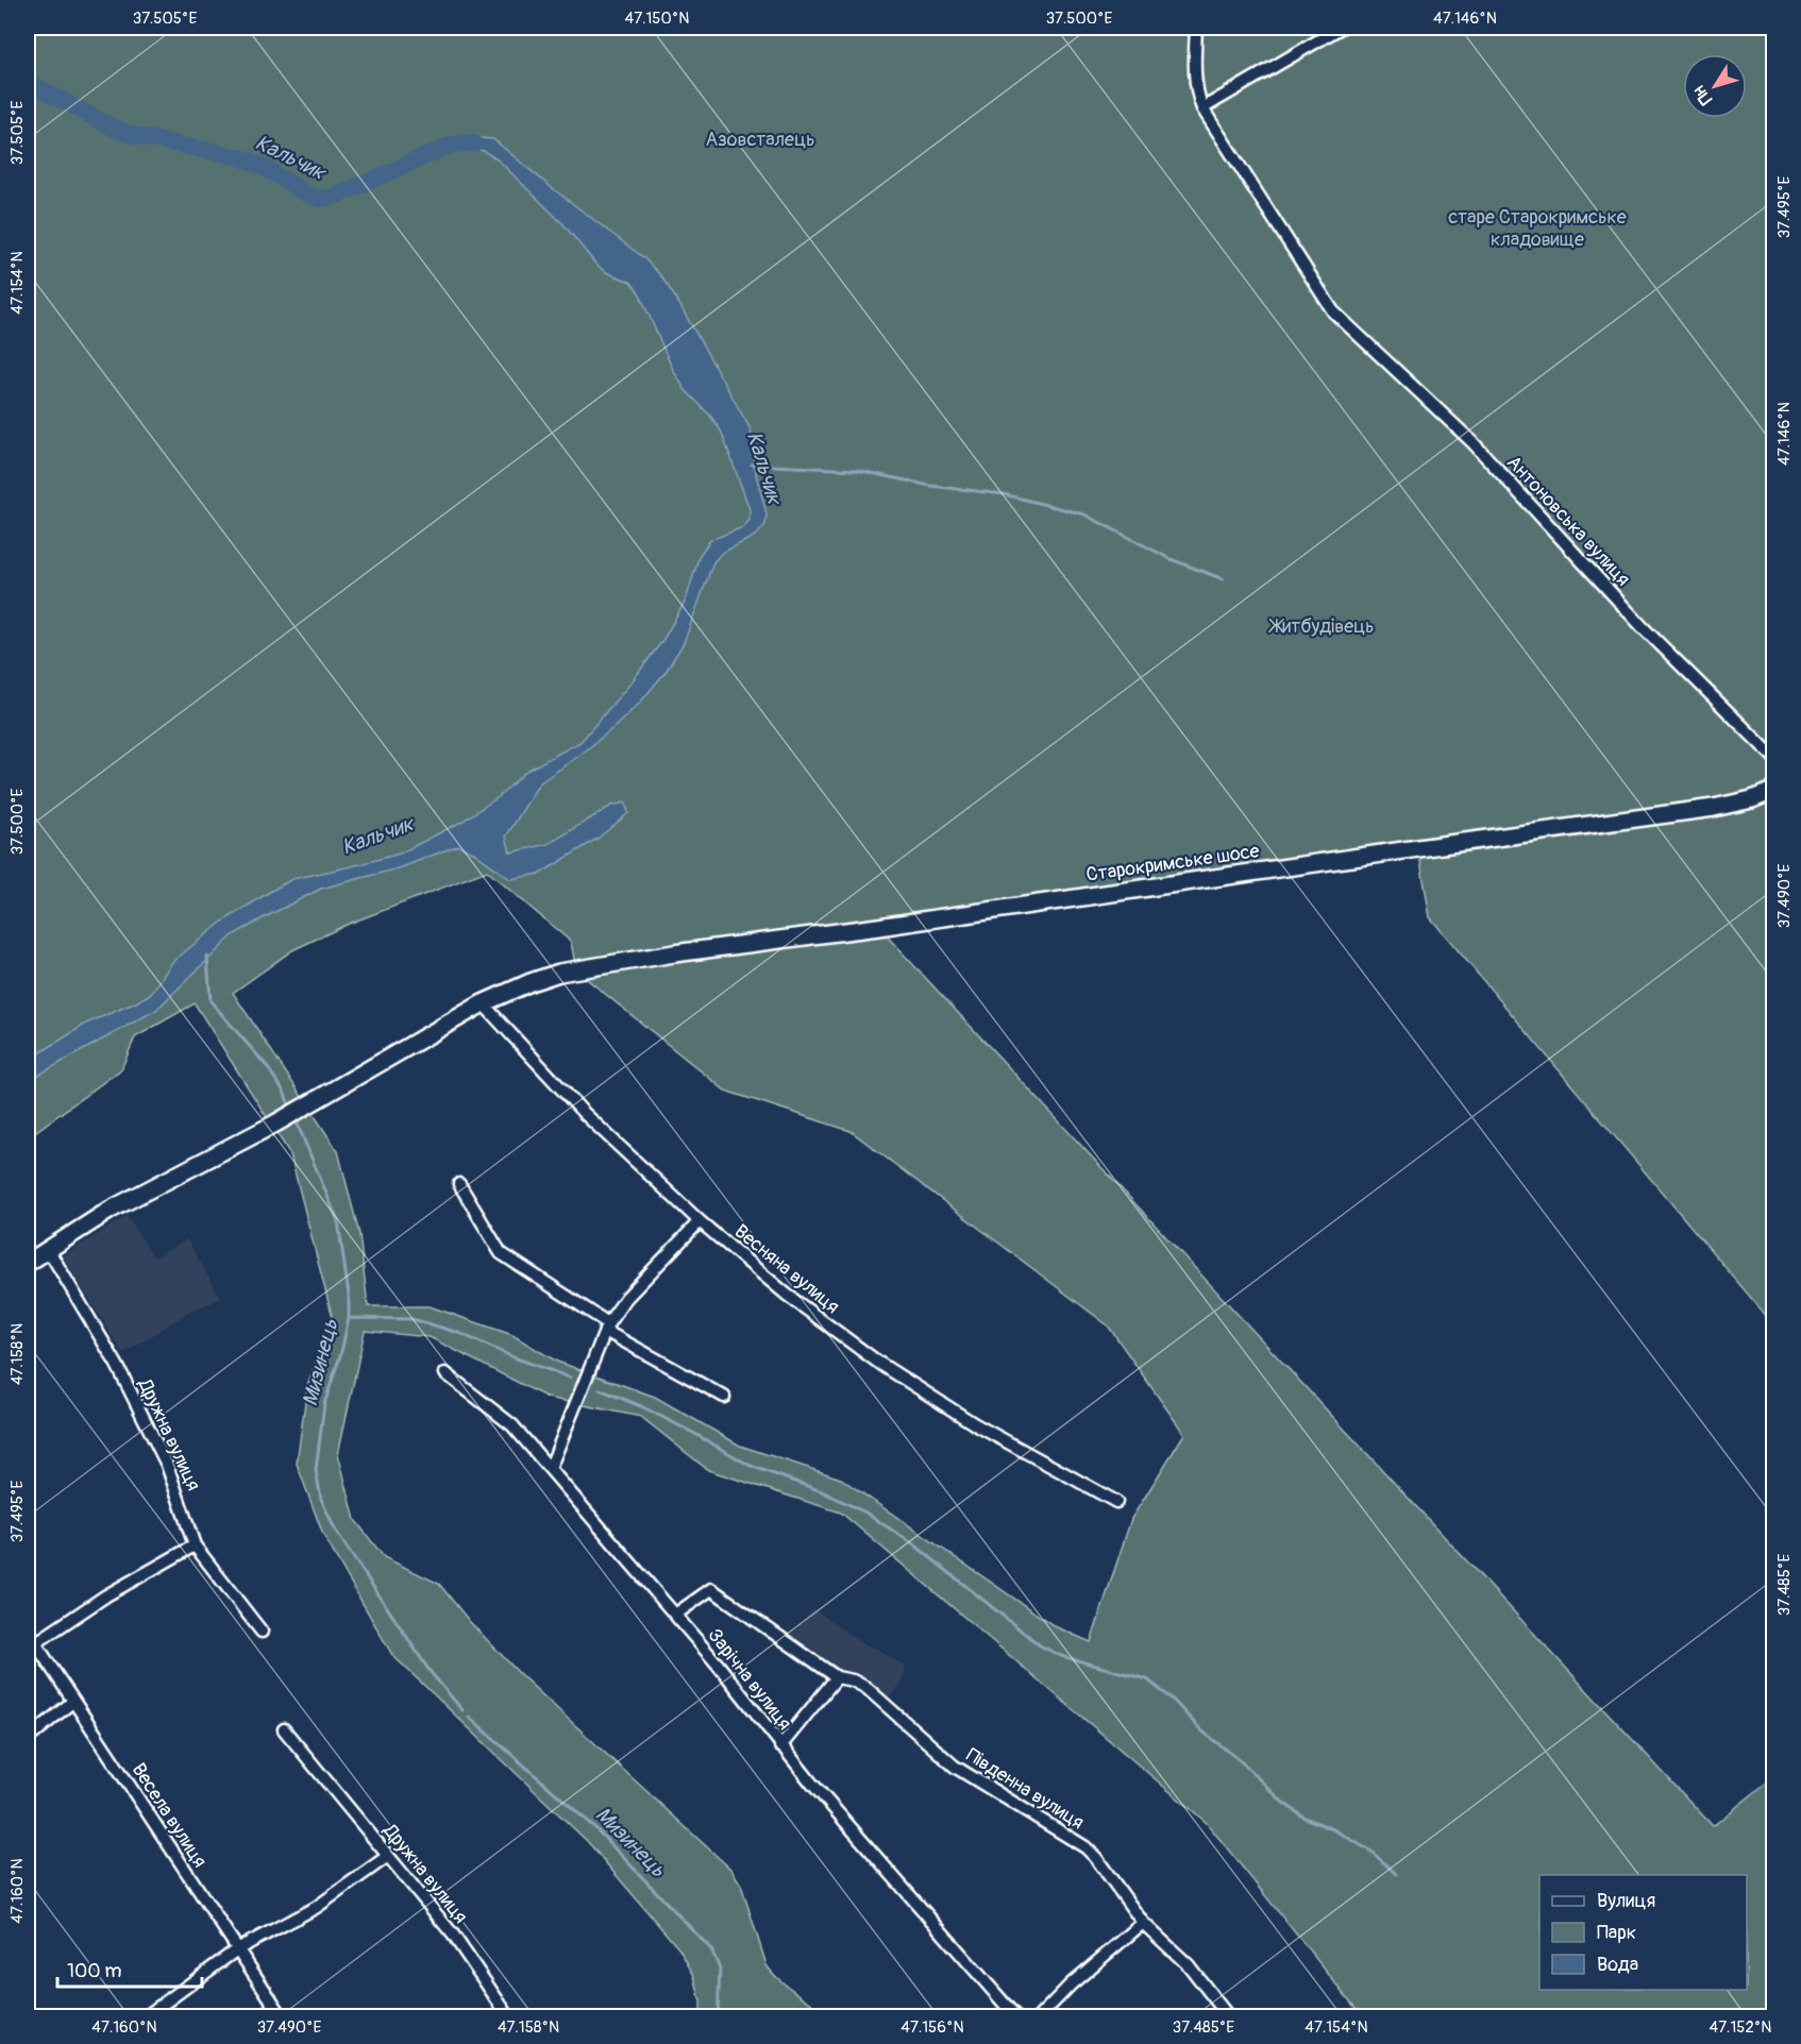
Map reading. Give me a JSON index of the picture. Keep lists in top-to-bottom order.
{
  "streets": {
    "street": [
      "Антоновська вулиця",
      "Старокримське шосе",
      "Весняна вулиця",
      "Дружна вулиця",
      "Зарічна вулиця",
      "Південна вулиця",
      "Весела вулиця"
    ]
  },
  "crossings": [
    ["Старокримське шосе", "Весняна вулиця"],
    ["Старокримське шосе", "Дружна вулиця"],
    ["Зарічна вулиця", "Південна вулиця"]
  ],
  "water": ["Кальчик", "Мизинець"],
  "parks": ["Азовсталець", "старе Старокримське кладовище", "Житбудівець"],
  "legend": ["Вулиця", "Парк", "Вода"],
  "scale_bar": "100 m",
  "north": "bottom left",
  "coordinates": [
    "37.505°E",
    "47.150°N",
    "37.500°E",
    "47.146°N",
    "37.495°E",
    "47.154°N",
    "37.490°E",
    "47.158°N",
    "37.485°E",
    "47.160°N",
    "47.156°N",
    "47.152°N"
  ]
}
